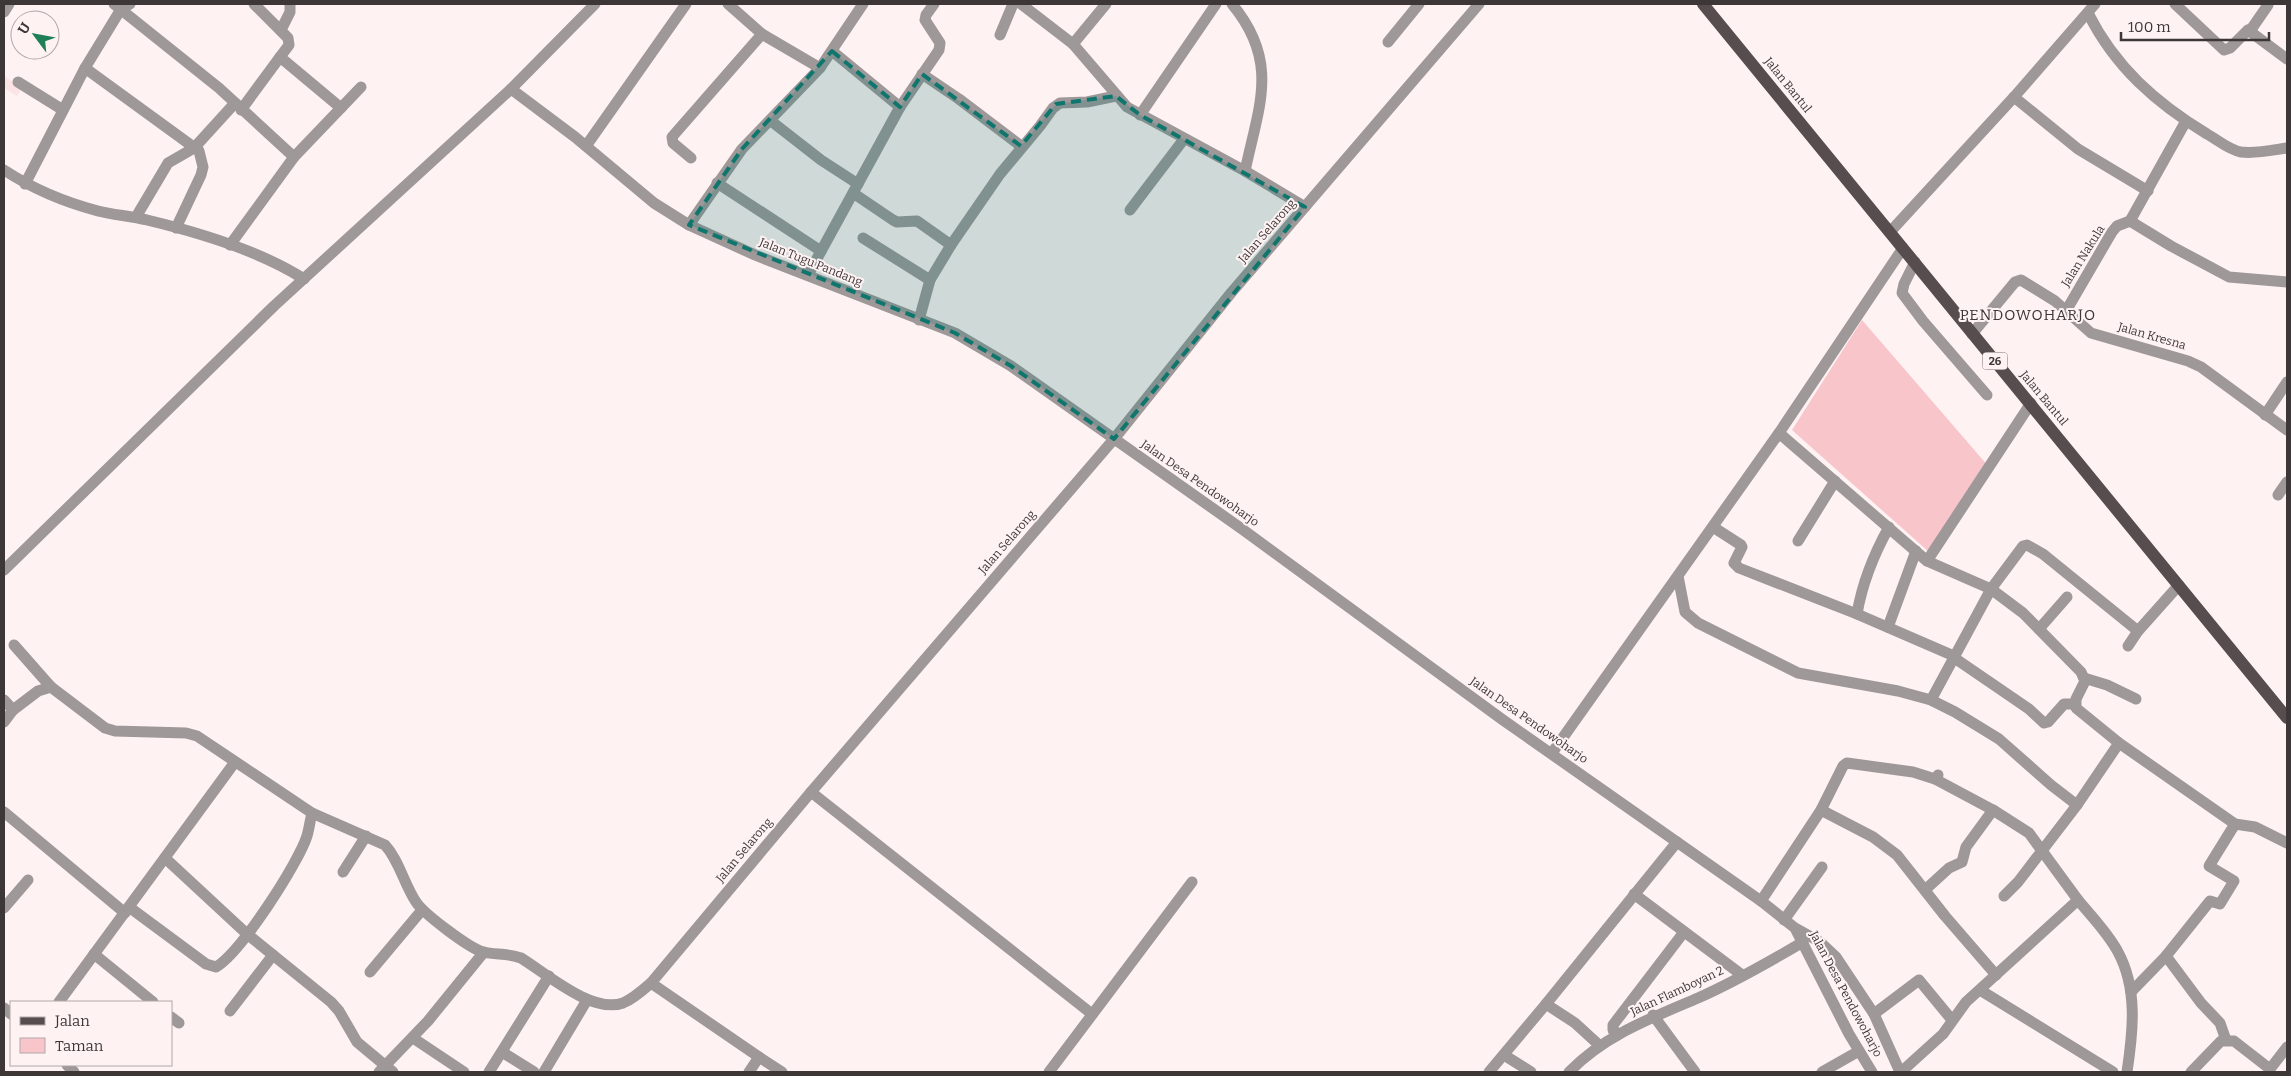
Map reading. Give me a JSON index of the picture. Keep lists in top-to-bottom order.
{
  "streets": {
    "main road": ["Jalan Bantul", "26"],
    "street": [
      "Jalan Selarong",
      "Jalan Nakula",
      "Jalan Tugu Pandang",
      "Jalan Kresna",
      "Jalan Desa Pendowoharjo",
      "Jalan Flamboyan 2"
    ]
  },
  "crossings": [
    ["Jalan Bantul", "Jalan Kresna"],
    ["Jalan Selarong", "Jalan Tugu Pandang"],
    ["Jalan Selarong", "Jalan Desa Pendowoharjo"],
    ["Jalan Nakula", "Jalan Kresna"],
    ["Jalan Tugu Pandang", "Jalan Desa Pendowoharjo"],
    ["Jalan Desa Pendowoharjo", "Jalan Flamboyan 2"]
  ],
  "districts": ["PENDOWOHARJO"],
  "legend": ["Jalan", "Taman"],
  "scale_bar": "100 m",
  "north": "top left"
}
